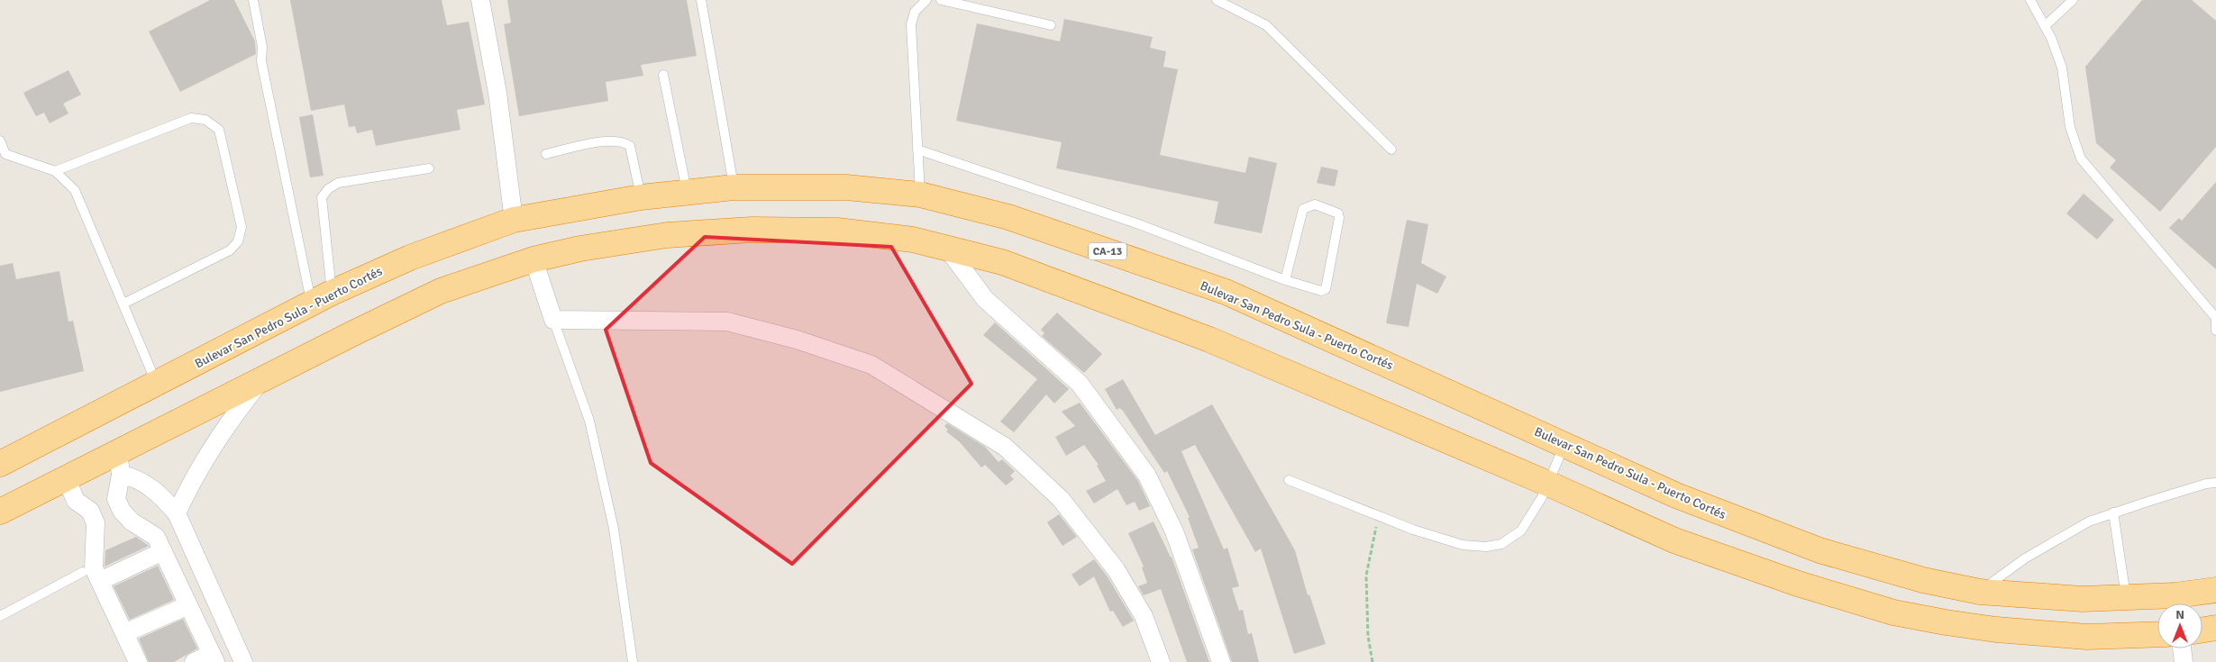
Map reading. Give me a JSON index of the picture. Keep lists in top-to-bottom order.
{
  "streets": {
    "highway": ["CA-13", "Bulevar San Pedro Sula - Puerto Cortés"]
  },
  "north": "top"
}
